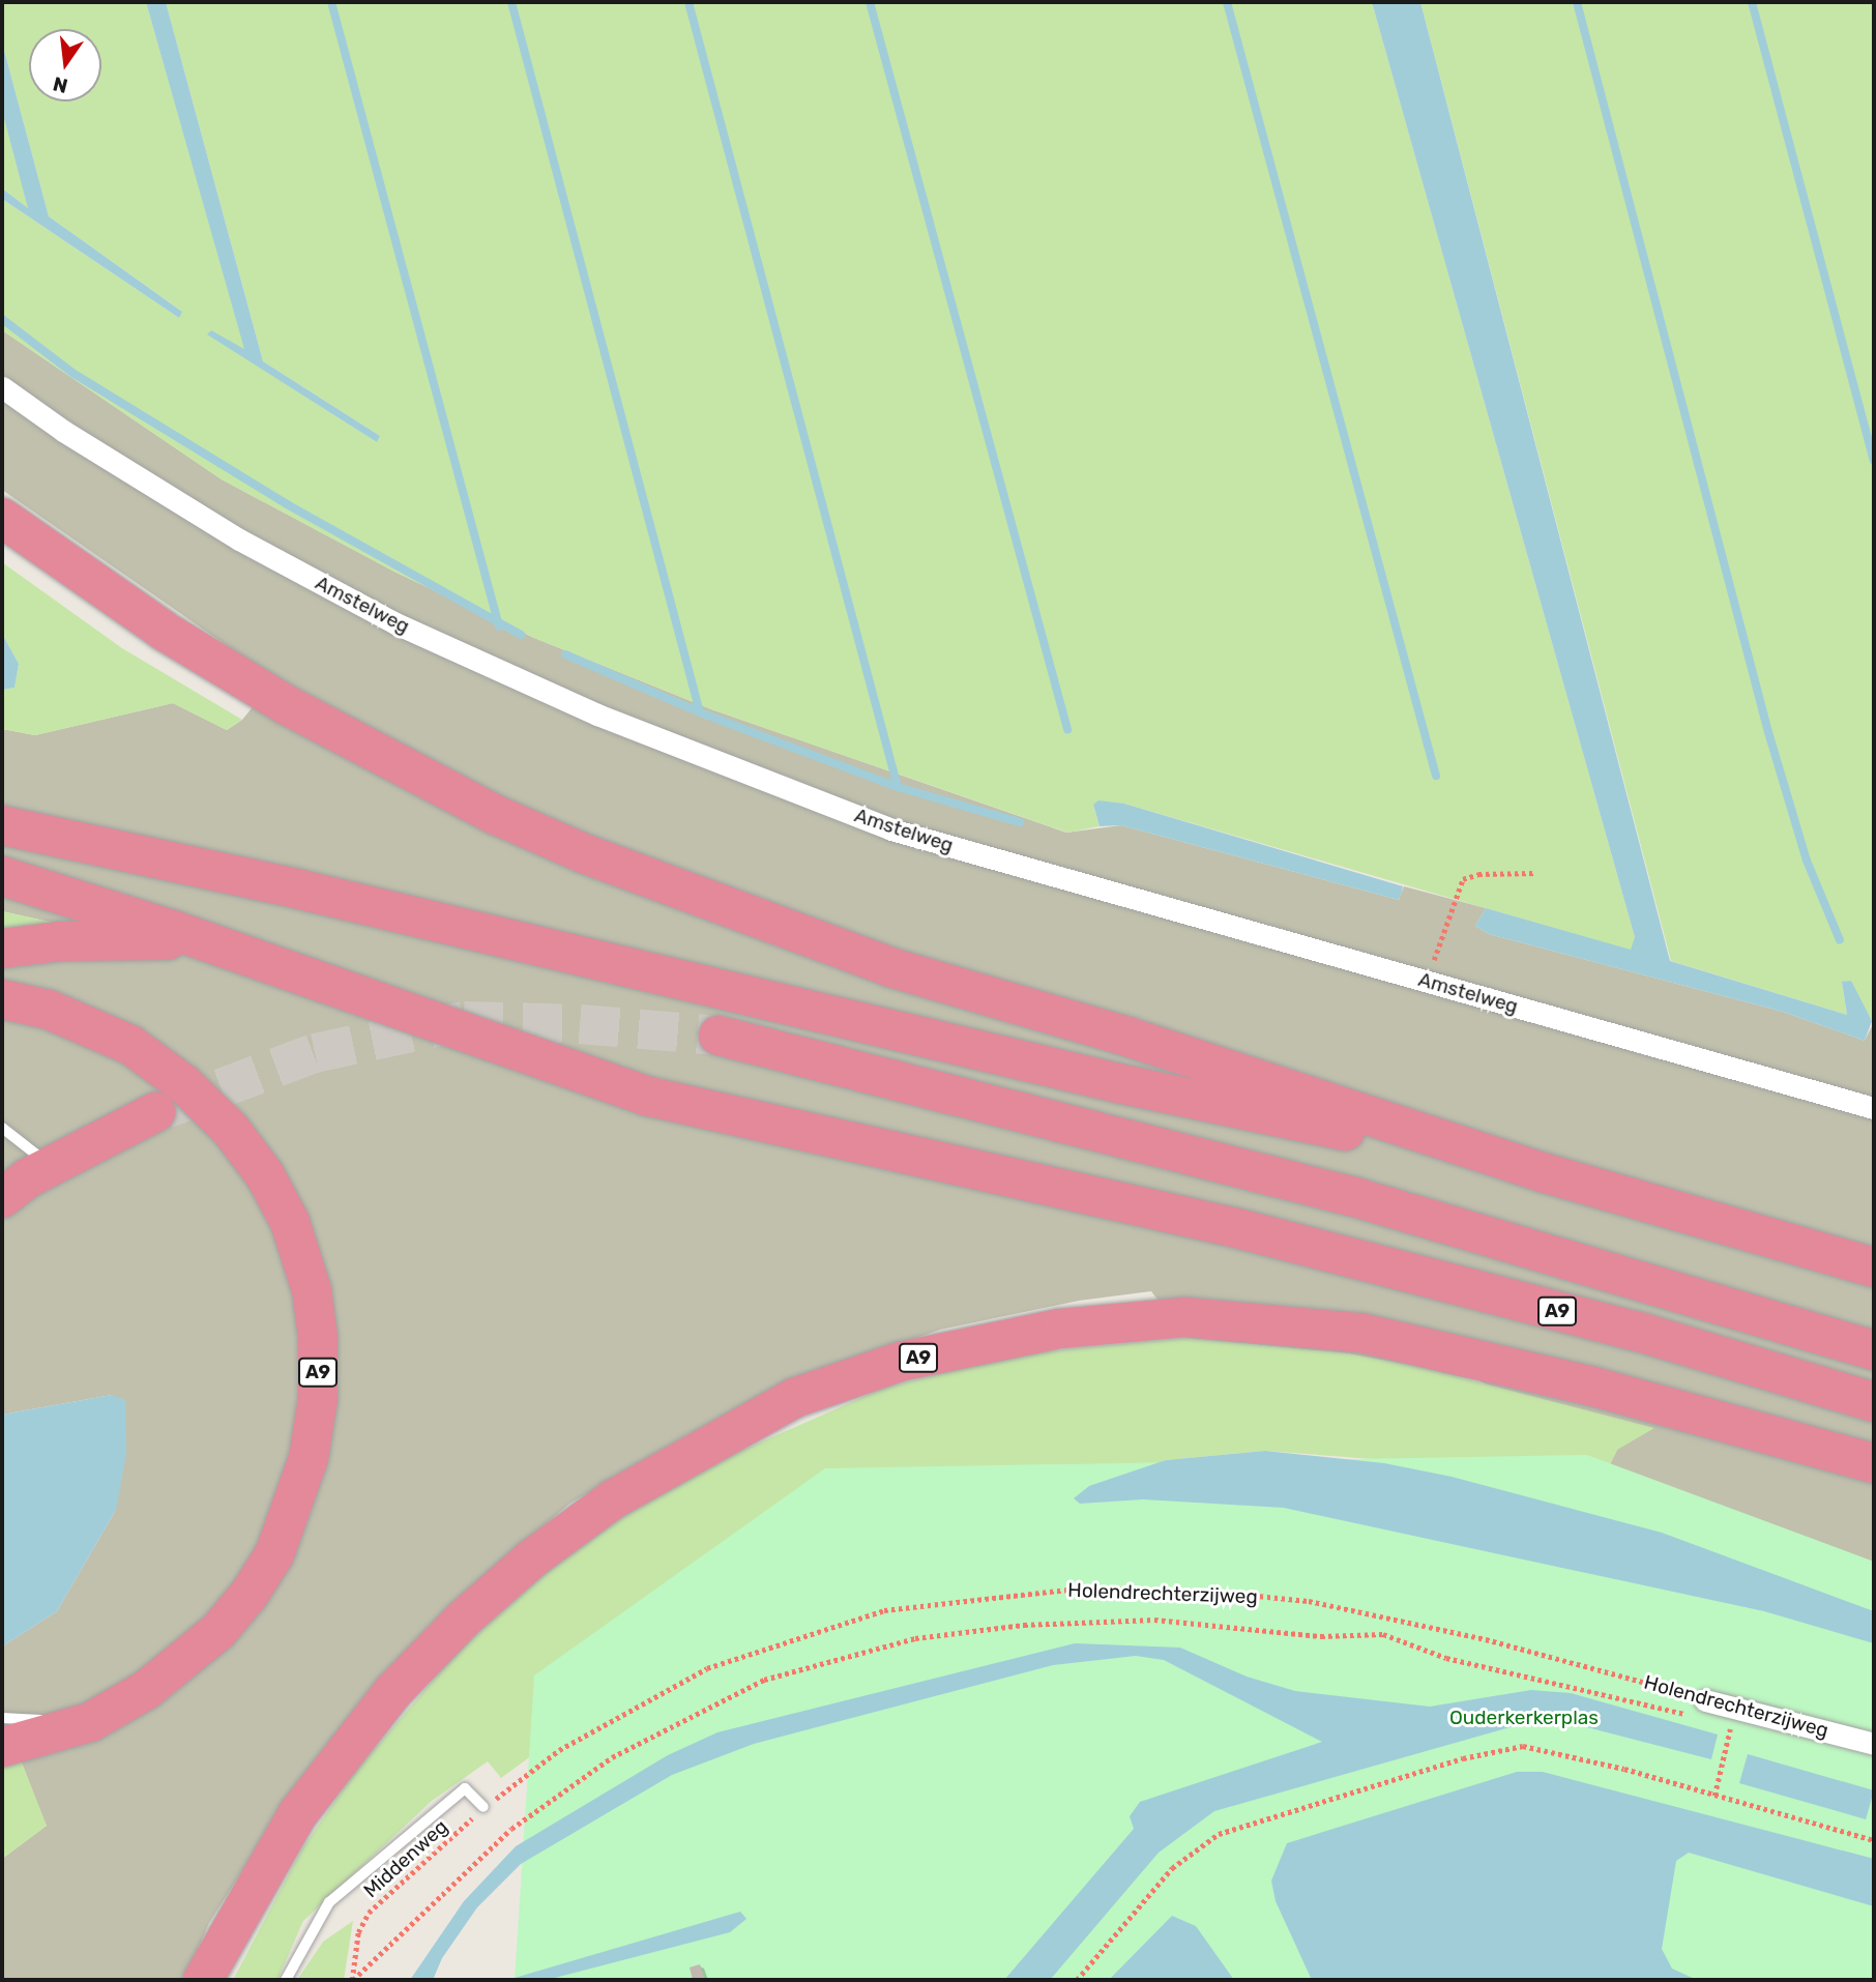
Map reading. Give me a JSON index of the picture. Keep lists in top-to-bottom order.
{
  "streets": {
    "highway": ["A9"],
    "street": ["Amstelweg", "Holendrechterzijweg"],
    "path": ["Middenweg"]
  },
  "crossings": [
    ["Holendrechterzijweg", "Middenweg"]
  ],
  "parks": ["Ouderkerkerplas"],
  "north": "bottom"
}
